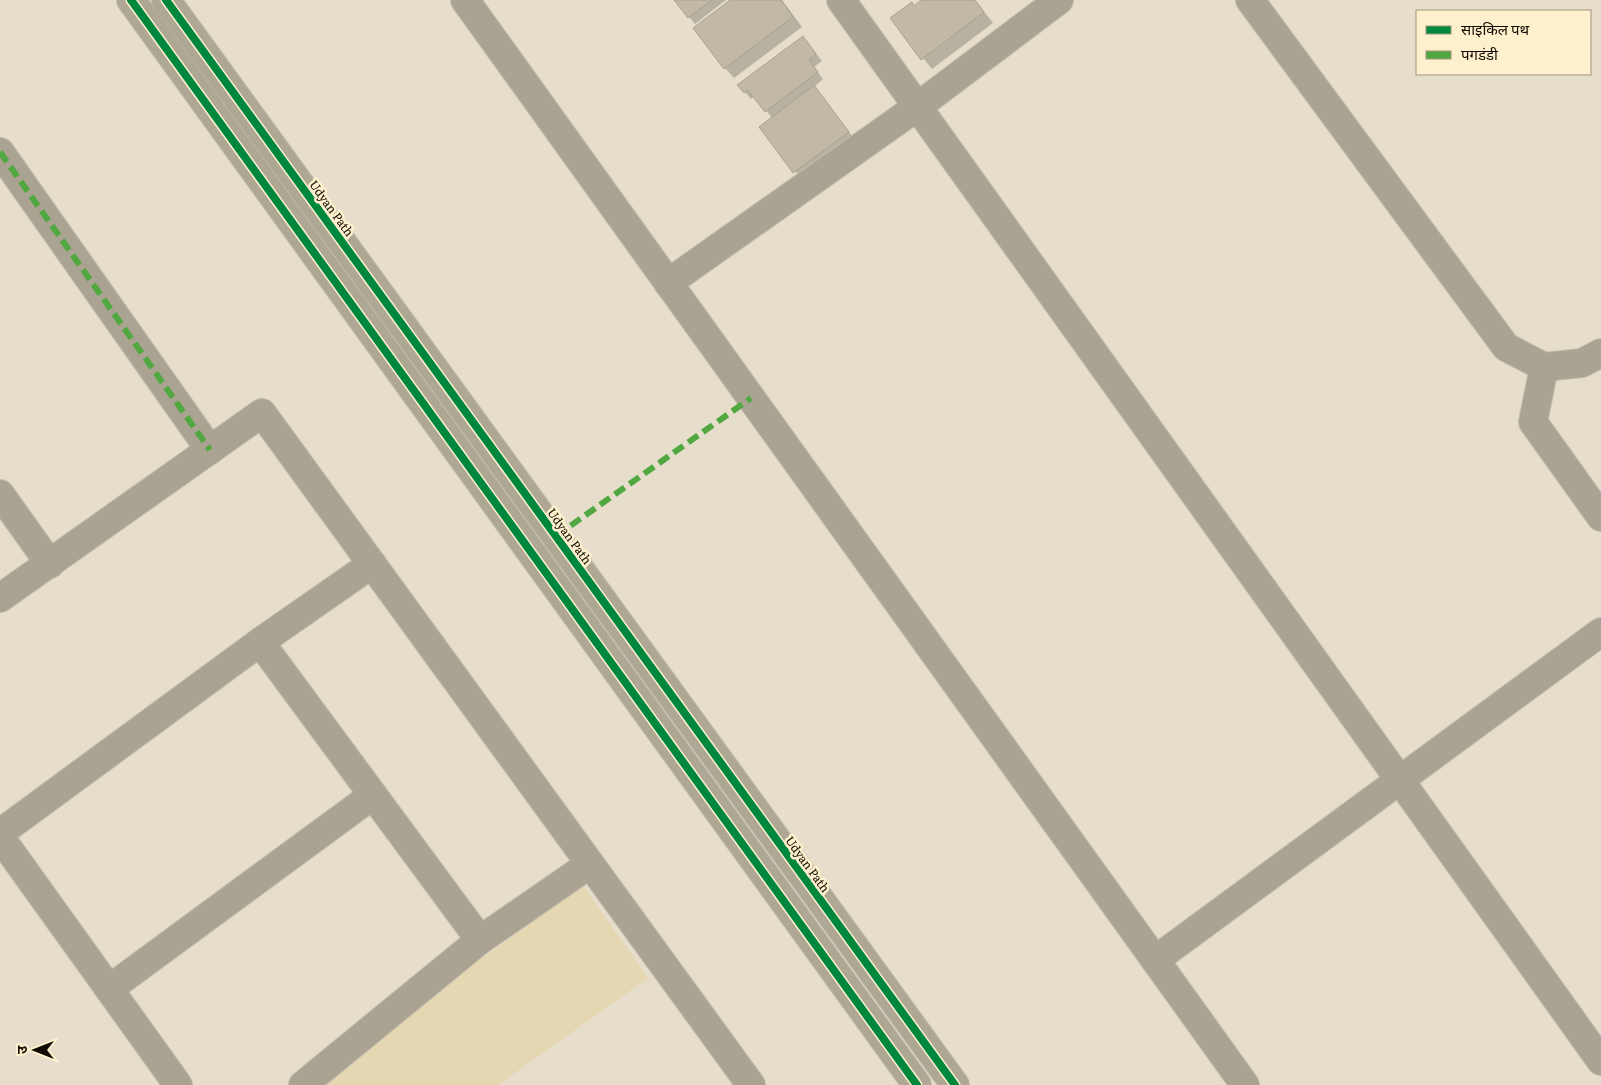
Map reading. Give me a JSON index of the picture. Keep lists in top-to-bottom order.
{
  "streets": {
    "main road": ["Udyan Path"]
  },
  "legend": ["साइकिल पथ", "पगडंडी"],
  "north": "left"
}
